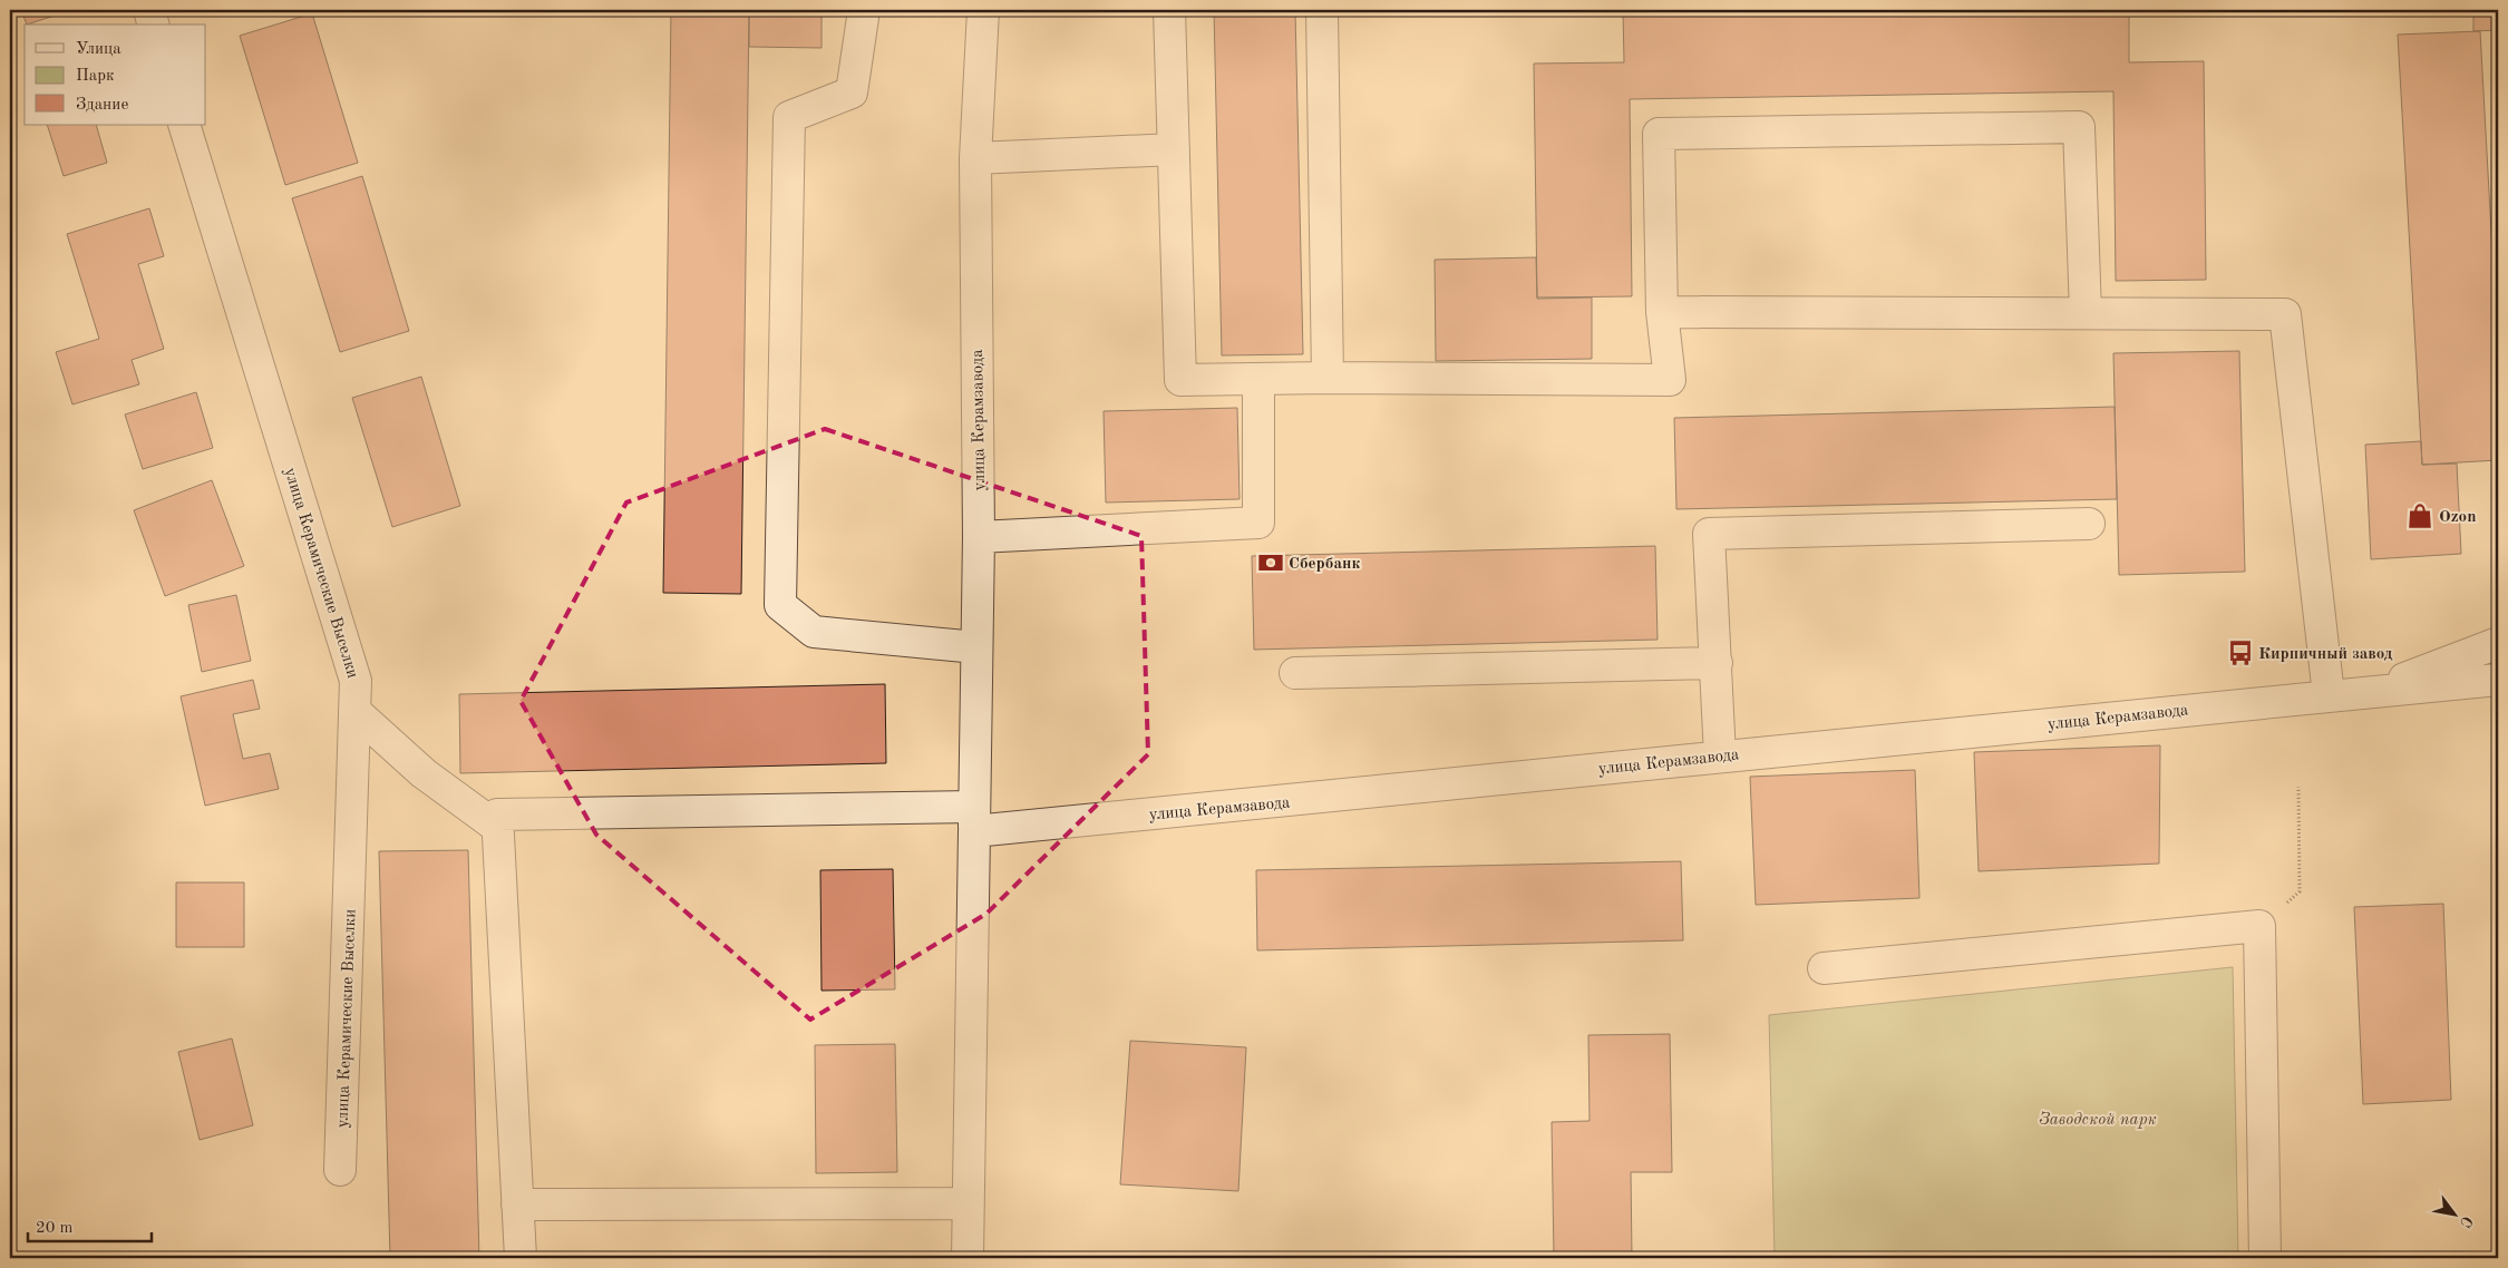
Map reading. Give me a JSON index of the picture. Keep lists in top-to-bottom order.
{
  "streets": {
    "street": ["улица Керамзавода", "улица Керамические Выселки"]
  },
  "parks": ["Заводской парк"],
  "places": {
    "shop": ["Ozon"],
    "bank": ["Сбербанк"],
    "bus stop": ["Кирпичный завод"]
  },
  "legend": ["Улица", "Парк", "Здание"],
  "scale_bar": "20 m",
  "north": "bottom right"
}
